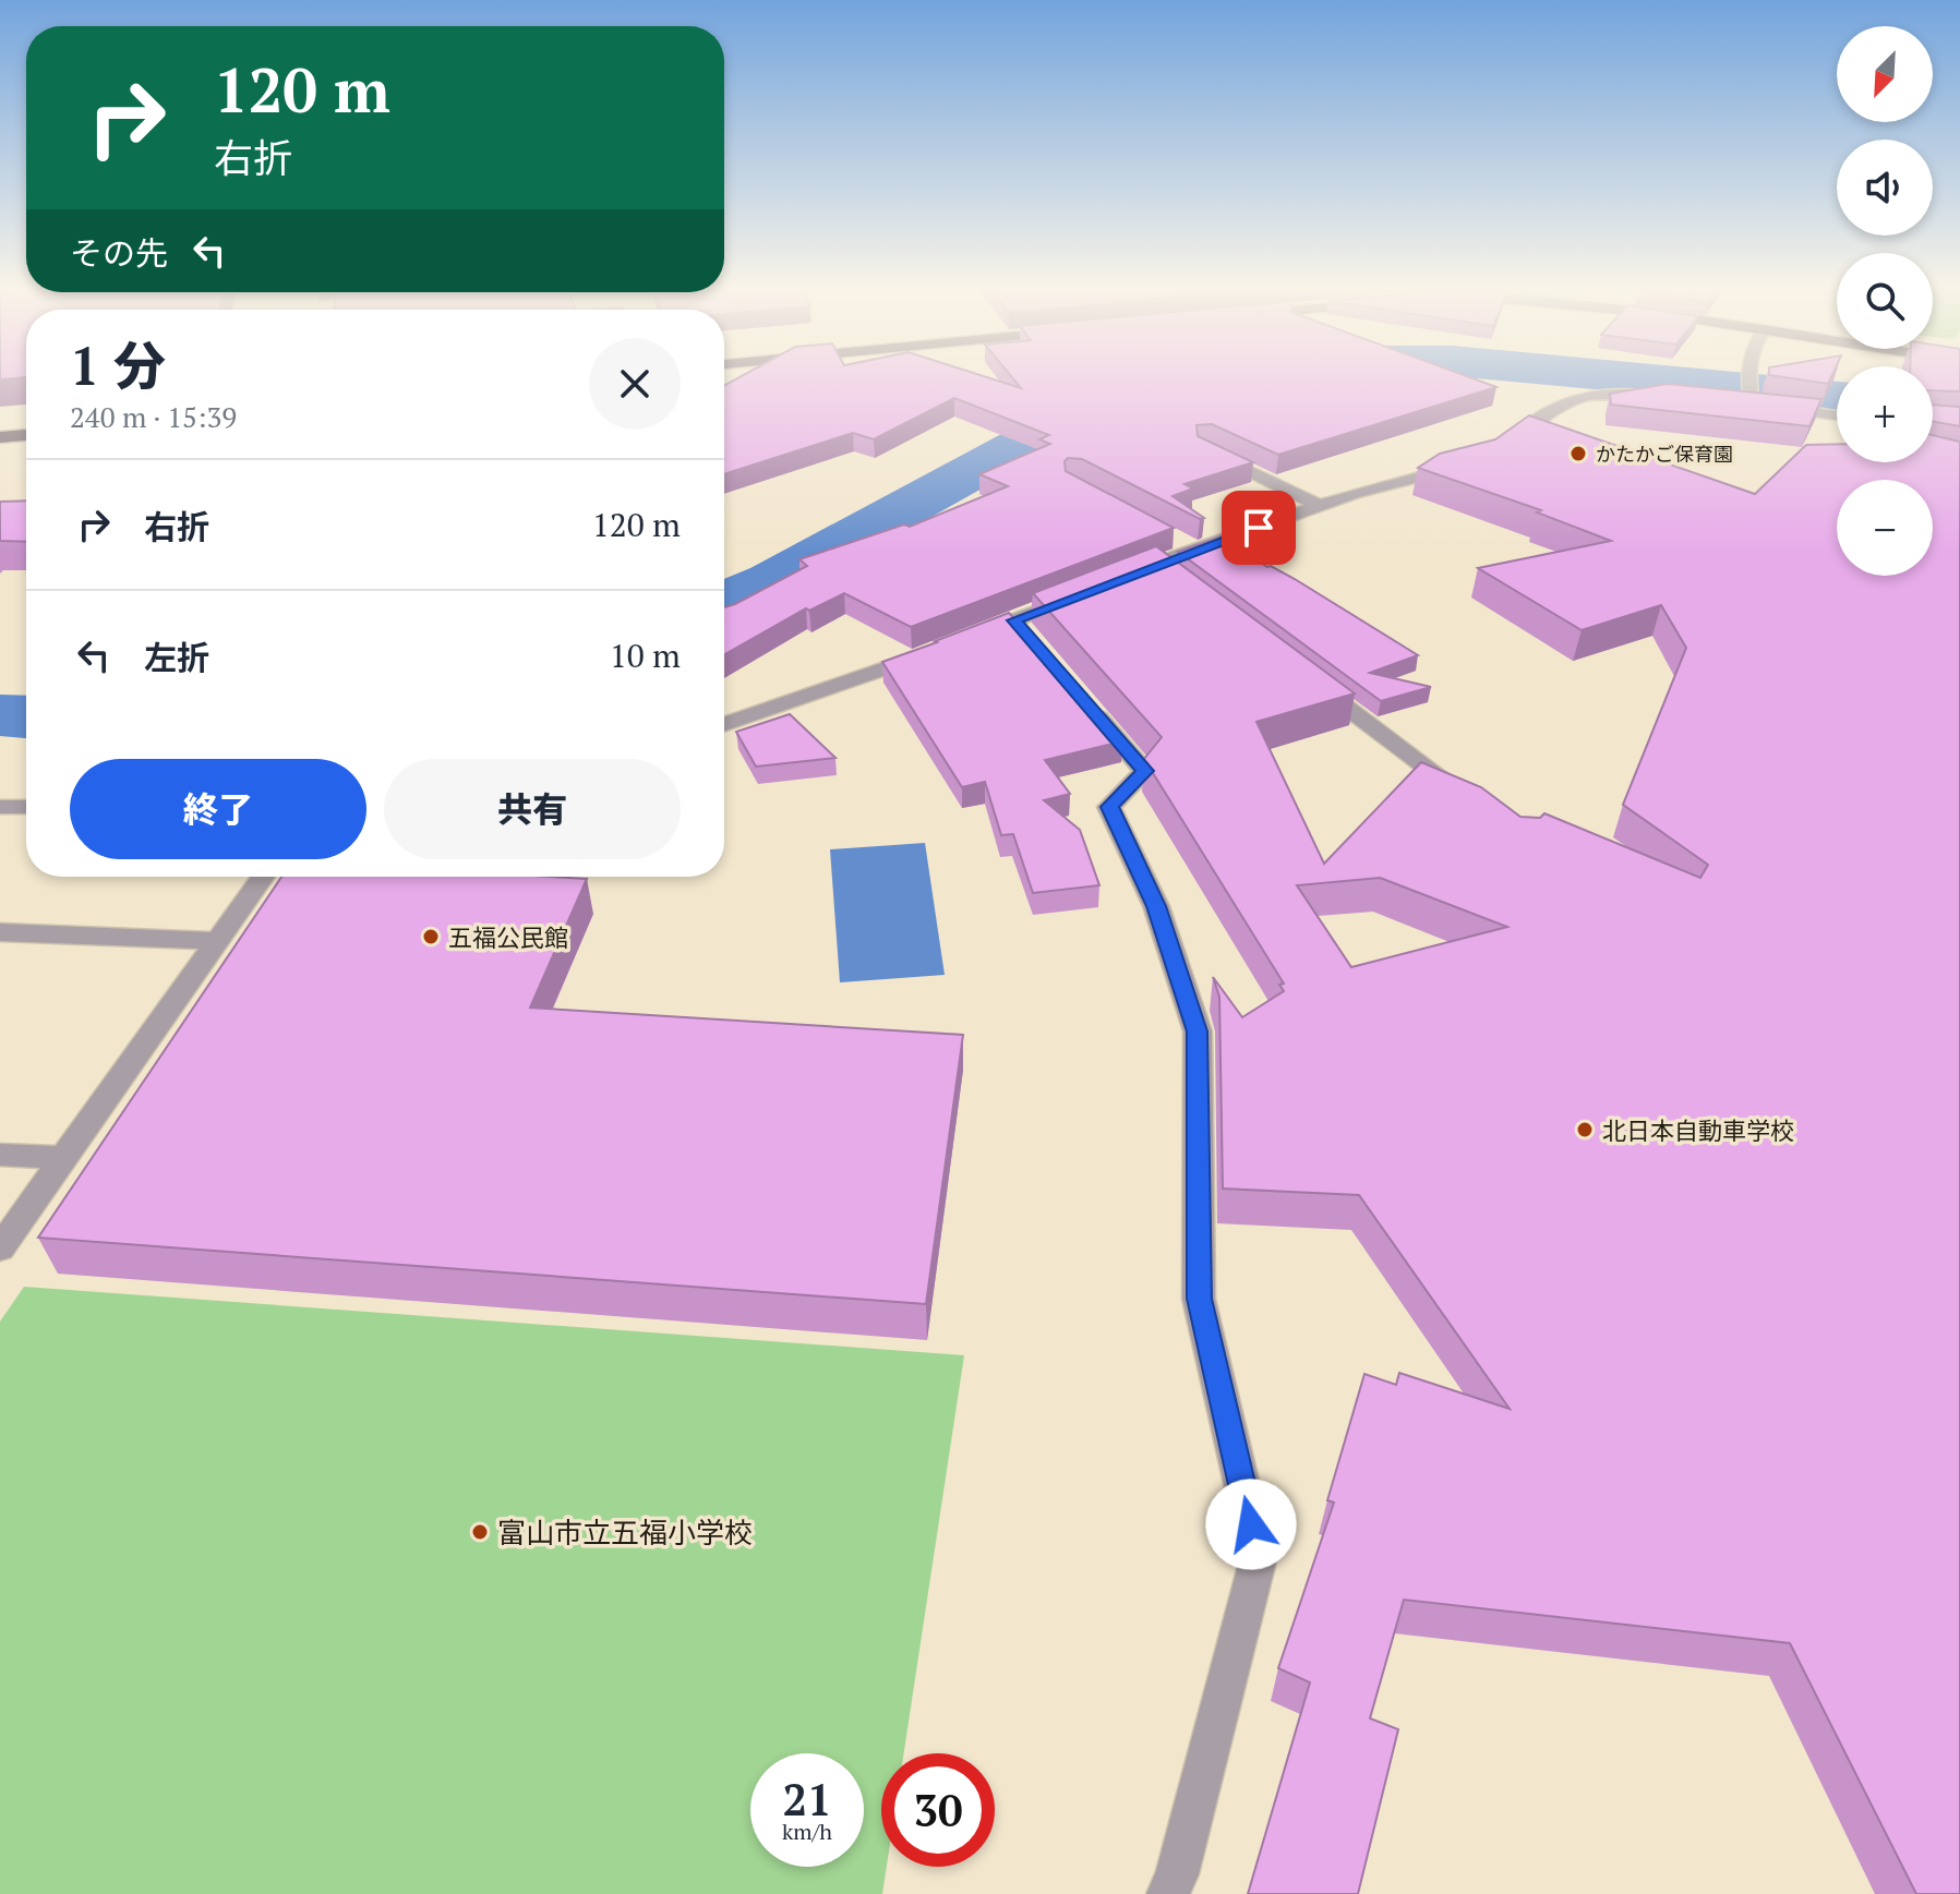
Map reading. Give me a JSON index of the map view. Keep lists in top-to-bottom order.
{
  "places": [
    "かたかご保育園",
    "五福公民館",
    "北日本自動車学校",
    "富山市立五福小学校"
  ],
  "north": "bottom left",
  "page": {
    "map_buttons": ["+", "−"],
    "turn": ["120 m", "右折"],
    "then": "その先",
    "heading": ["1 分", "240 m · 15:39"],
    "list": [
      {
        "name": "右折",
        "value": "120 m"
      },
      {
        "name": "左折",
        "value": "10 m"
      }
    ],
    "buttons": ["終了", "共有"],
    "speed": "21 km/h",
    "limit": "30"
  }
}
